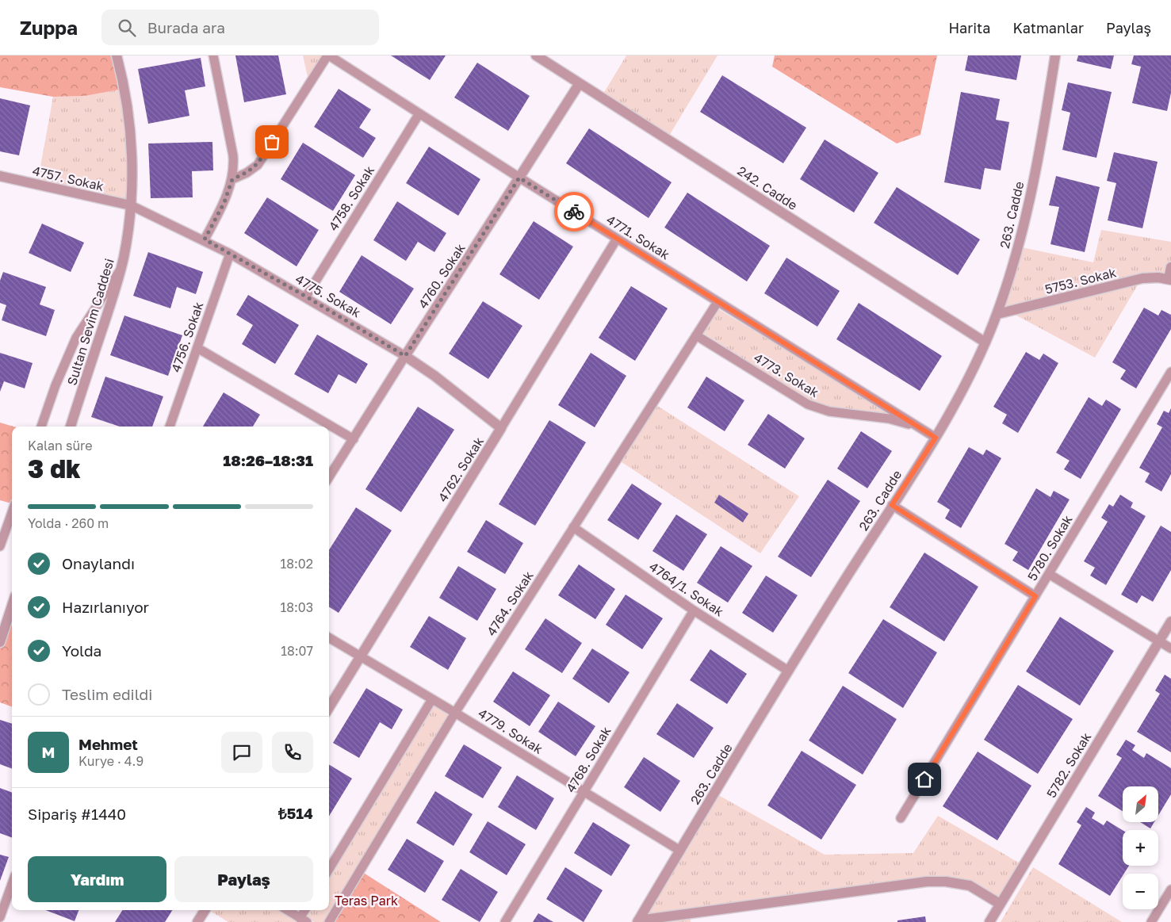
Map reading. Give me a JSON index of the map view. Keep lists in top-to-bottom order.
{
  "streets": {
    "street": [
      "4757. Sokak",
      "242. Cadde",
      "263. Cadde",
      "4760. Sokak",
      "5753. Sokak",
      "4775. Sokak",
      "Sultan Sevim Caddesi",
      "4762. Sokak",
      "5782. Sokak"
    ],
    "lane": [
      "4758. Sokak",
      "4771. Sokak",
      "4756. Sokak",
      "4773. Sokak",
      "5780. Sokak",
      "4764/1. Sokak",
      "4764. Sokak",
      "4779. Sokak",
      "4768. Sokak"
    ]
  },
  "crossings": [
    ["4757. Sokak", "4775. Sokak"],
    ["4757. Sokak", "Sultan Sevim Caddesi"],
    ["242. Cadde", "263. Cadde"],
    ["242. Cadde", "4760. Sokak"],
    ["4758. Sokak", "4771. Sokak"],
    ["4758. Sokak", "4775. Sokak"],
    ["263. Cadde", "4771. Sokak"],
    ["263. Cadde", "5753. Sokak"],
    ["263. Cadde", "4764/1. Sokak"],
    ["263. Cadde", "4779. Sokak"],
    ["4771. Sokak", "4760. Sokak"],
    ["4771. Sokak", "4773. Sokak"],
    ["4771. Sokak", "4762. Sokak"],
    ["4771. Sokak", "4764. Sokak"],
    ["4760. Sokak", "4775. Sokak"],
    ["4775. Sokak", "Sultan Sevim Caddesi"],
    ["4775. Sokak", "4756. Sokak"],
    ["4775. Sokak", "4762. Sokak"],
    ["4773. Sokak", "4764. Sokak"],
    ["4762. Sokak", "4779. Sokak"],
    ["4764/1. Sokak", "4764. Sokak"],
    ["4764/1. Sokak", "4768. Sokak"],
    ["4764. Sokak", "4779. Sokak"],
    ["4779. Sokak", "4768. Sokak"]
  ],
  "parks": ["Teras Park"],
  "north": "top right",
  "page": {
    "header": "Zuppa",
    "search": "Burada ara",
    "nav": ["Harita", "Katmanlar", "Paylaş"],
    "heading": ["3 dk", "Kalan süre", "18:26–18:31"],
    "panel": [
      "Mehmet",
      "Kurye · 4.9",
      "Sipariş #1440",
      "₺514"
    ],
    "bar": "Yolda · 260 m",
    "list": [
      ["Onaylandı", "18:02"],
      ["Hazırlanıyor", "18:03"],
      ["Yolda", "18:07"],
      "Teslim edildi"
    ],
    "round": "M",
    "map_buttons": ["+", "−"],
    "buttons": ["Yardım", "Paylaş"]
  }
}
